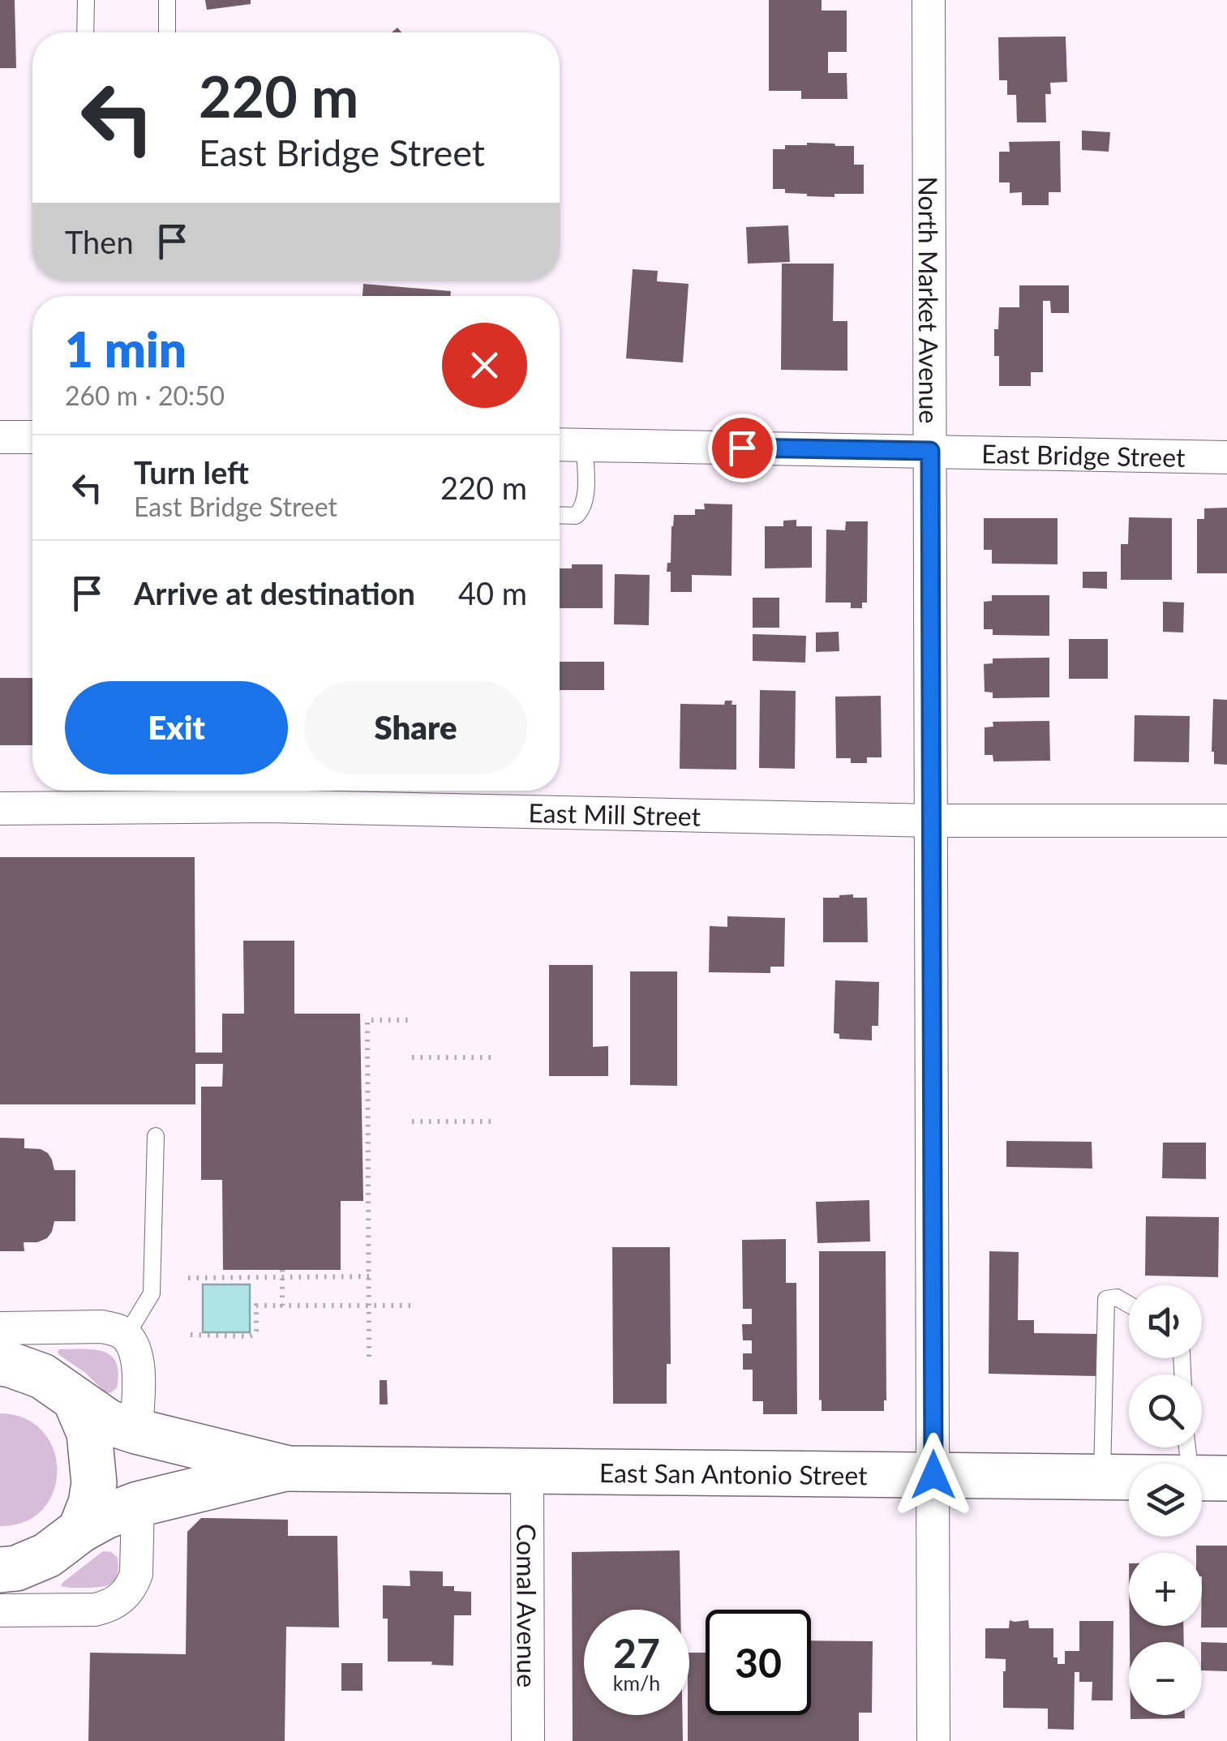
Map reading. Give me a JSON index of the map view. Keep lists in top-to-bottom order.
{
  "streets": {
    "main road": ["East San Antonio Street"],
    "street": [
      "North Market Avenue",
      "East Bridge Street",
      "East Mill Street",
      "Comal Avenue"
    ]
  },
  "crossings": [
    ["North Market Avenue", "East Bridge Street"],
    ["North Market Avenue", "East Mill Street"],
    ["North Market Avenue", "East San Antonio Street"],
    ["East San Antonio Street", "Comal Avenue"]
  ],
  "page": {
    "turn": ["220 m", "East Bridge Street"],
    "then": "Then",
    "heading": ["1 min", "260 m · 20:50"],
    "list": [
      {
        "name": "Turn left",
        "note": "East Bridge Street",
        "value": "220 m"
      },
      {
        "name": "Arrive at destination",
        "value": "40 m"
      }
    ],
    "buttons": ["Exit", "Share"],
    "map_buttons": ["+", "−"],
    "speed": "27 km/h",
    "limit": "30"
  }
}
